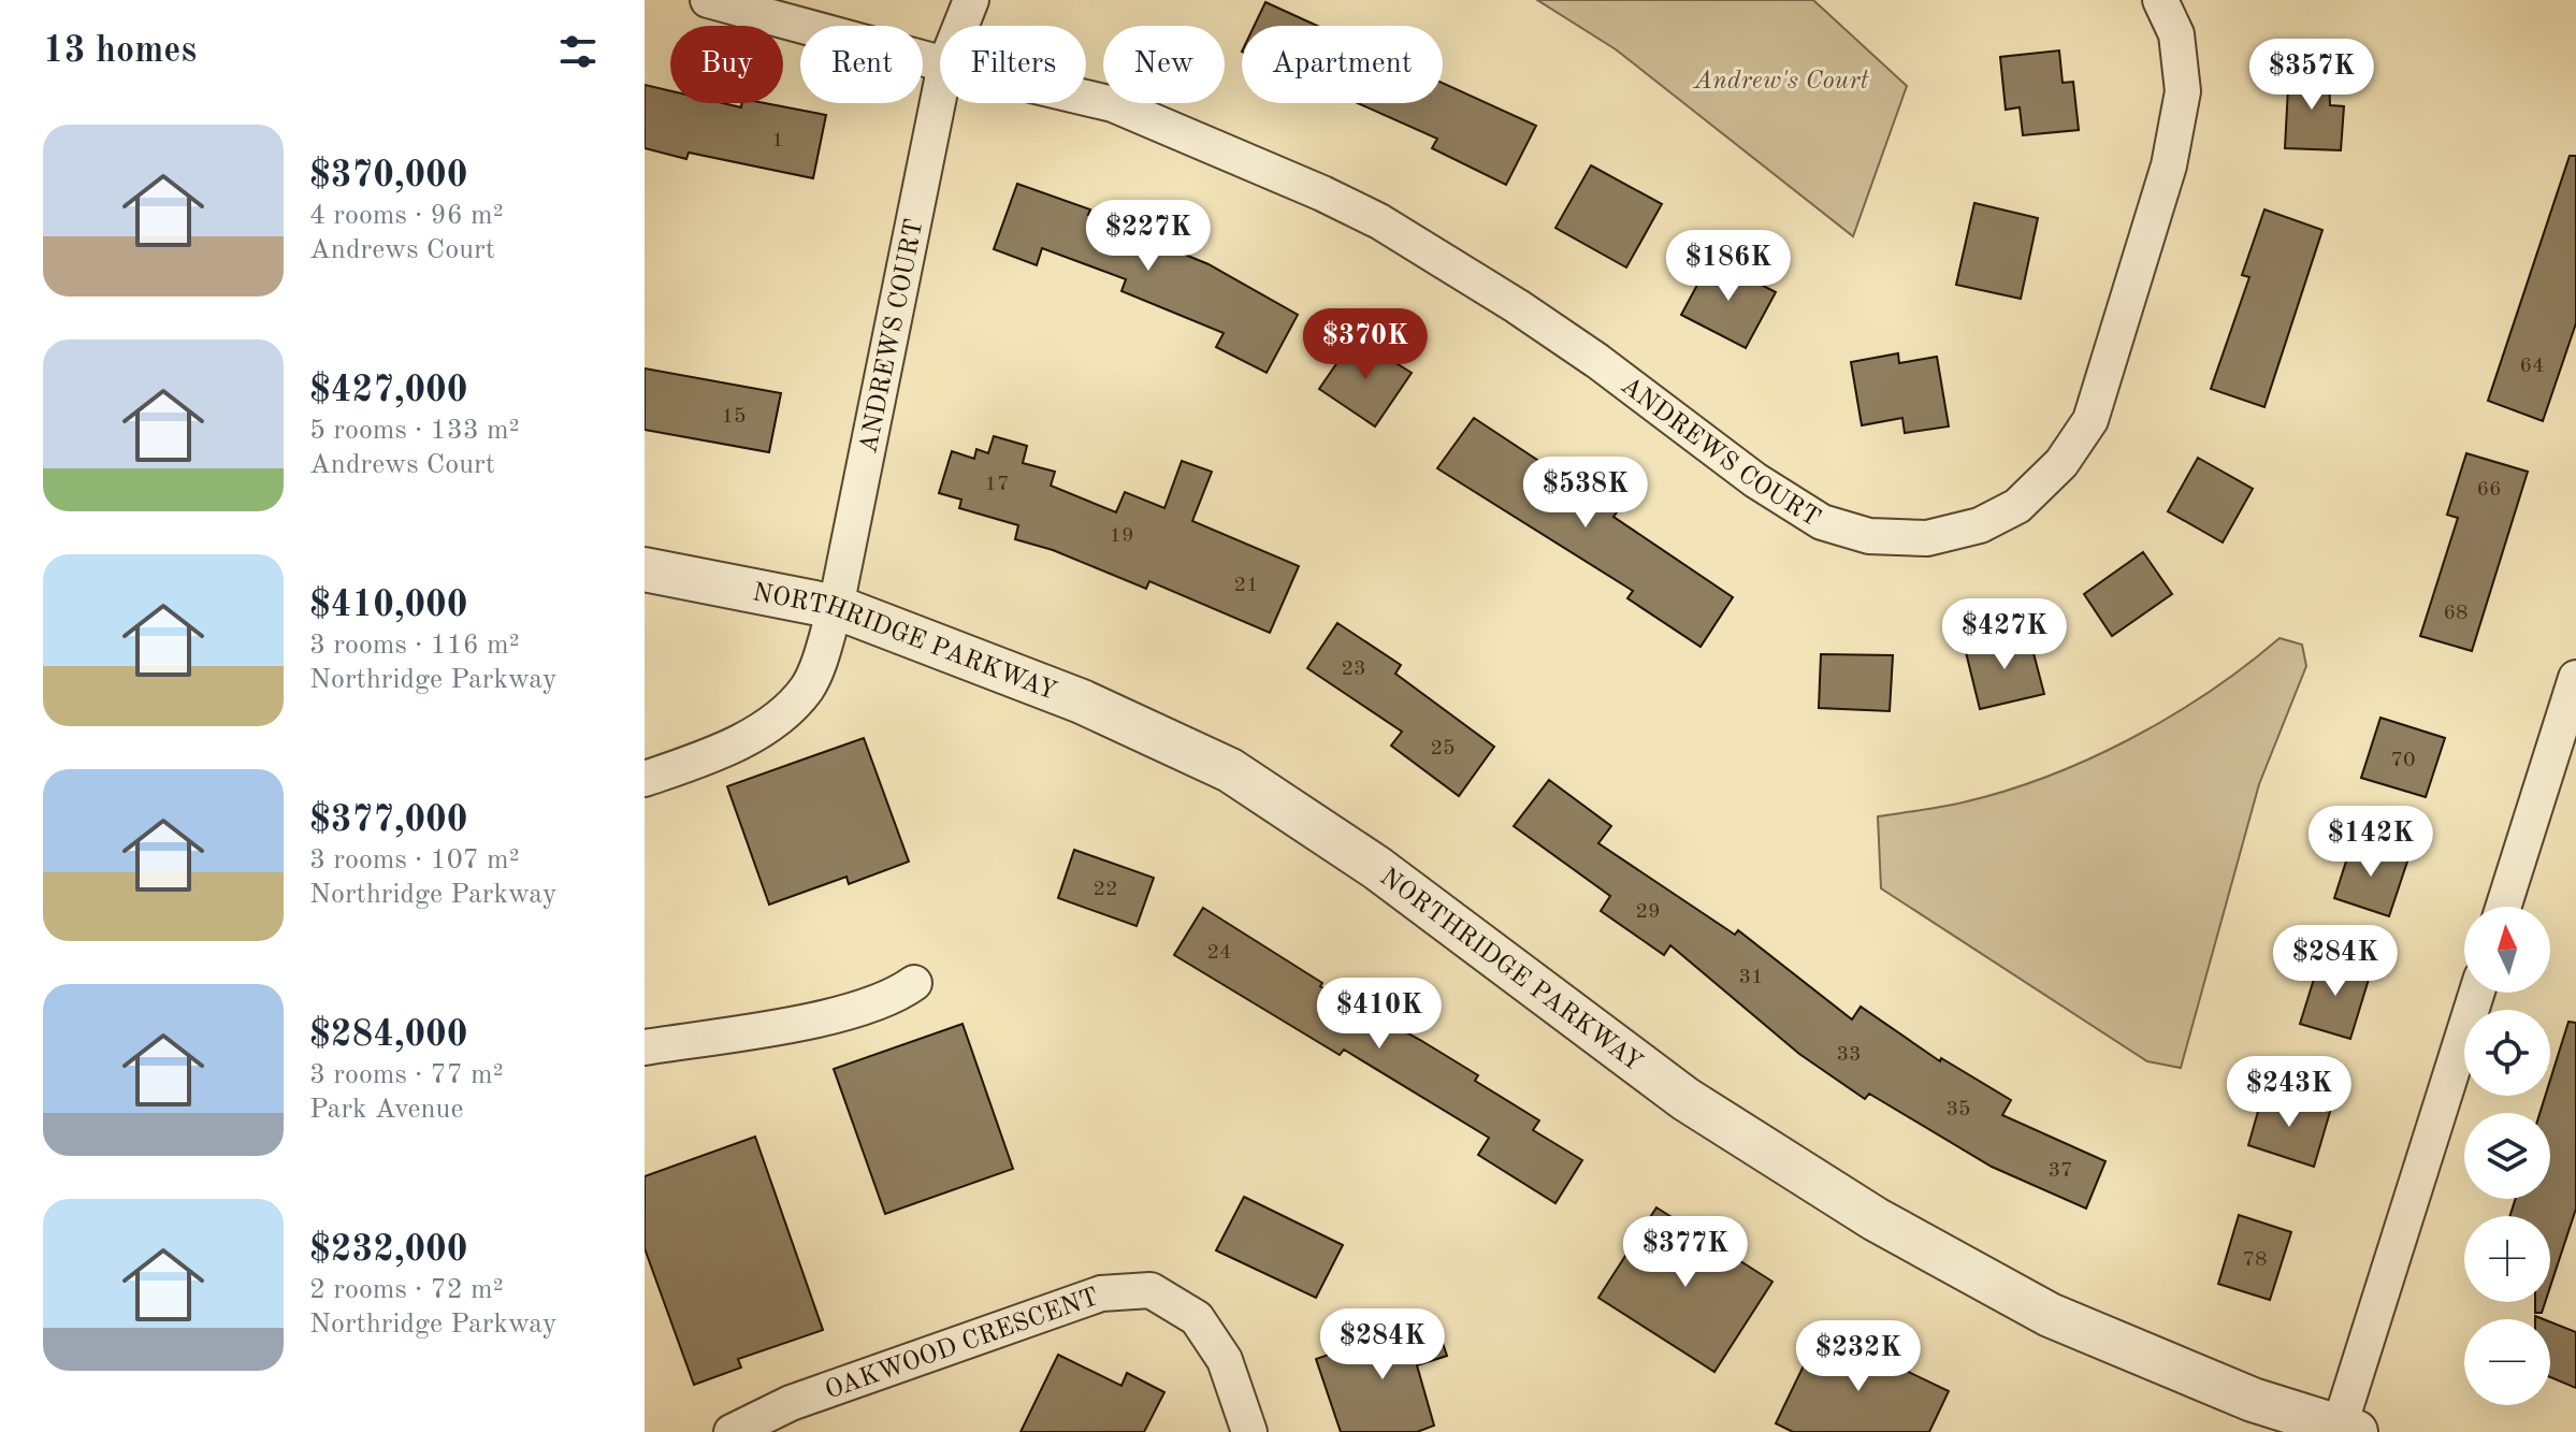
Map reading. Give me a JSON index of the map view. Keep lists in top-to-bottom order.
{
  "streets": {
    "street": ["ANDREWS COURT", "NORTHRIDGE PARKWAY", "OAKWOOD CRESCENT"]
  },
  "crossings": [
    ["ANDREWS COURT", "NORTHRIDGE PARKWAY"]
  ],
  "parks": ["Andrew's Court"],
  "house_numbers": [
    "1",
    "64",
    "15",
    "17",
    "66",
    "19",
    "21",
    "68",
    "23",
    "25",
    "70",
    "22",
    "29",
    "24",
    "31",
    "33",
    "35",
    "37",
    "78"
  ],
  "north": "top",
  "page": {
    "heading": "13 homes",
    "chip": [
      "Buy",
      "Rent",
      "Filters",
      "New",
      "Apartment"
    ],
    "price": [
      "$357K",
      "$227K",
      "$186K",
      "$370K",
      "$538K",
      "$427K",
      "$142K",
      "$284K",
      "$410K",
      "$243K",
      "$377K",
      "$284K",
      "$232K"
    ],
    "list": [
      {
        "name": "$370,000",
        "note": "4 rooms · 96 m² · Andrews Court"
      },
      {
        "name": "$427,000",
        "note": "5 rooms · 133 m² · Andrews Court"
      },
      {
        "name": "$410,000",
        "note": "3 rooms · 116 m² · Northridge Parkway"
      },
      {
        "name": "$377,000",
        "note": "3 rooms · 107 m² · Northridge Parkway"
      },
      {
        "name": "$284,000",
        "note": "3 rooms · 77 m² · Park Avenue"
      },
      {
        "name": "$232,000",
        "note": "2 rooms · 72 m² · Northridge Parkway"
      }
    ],
    "map_buttons": ["+", "−"]
  }
}
